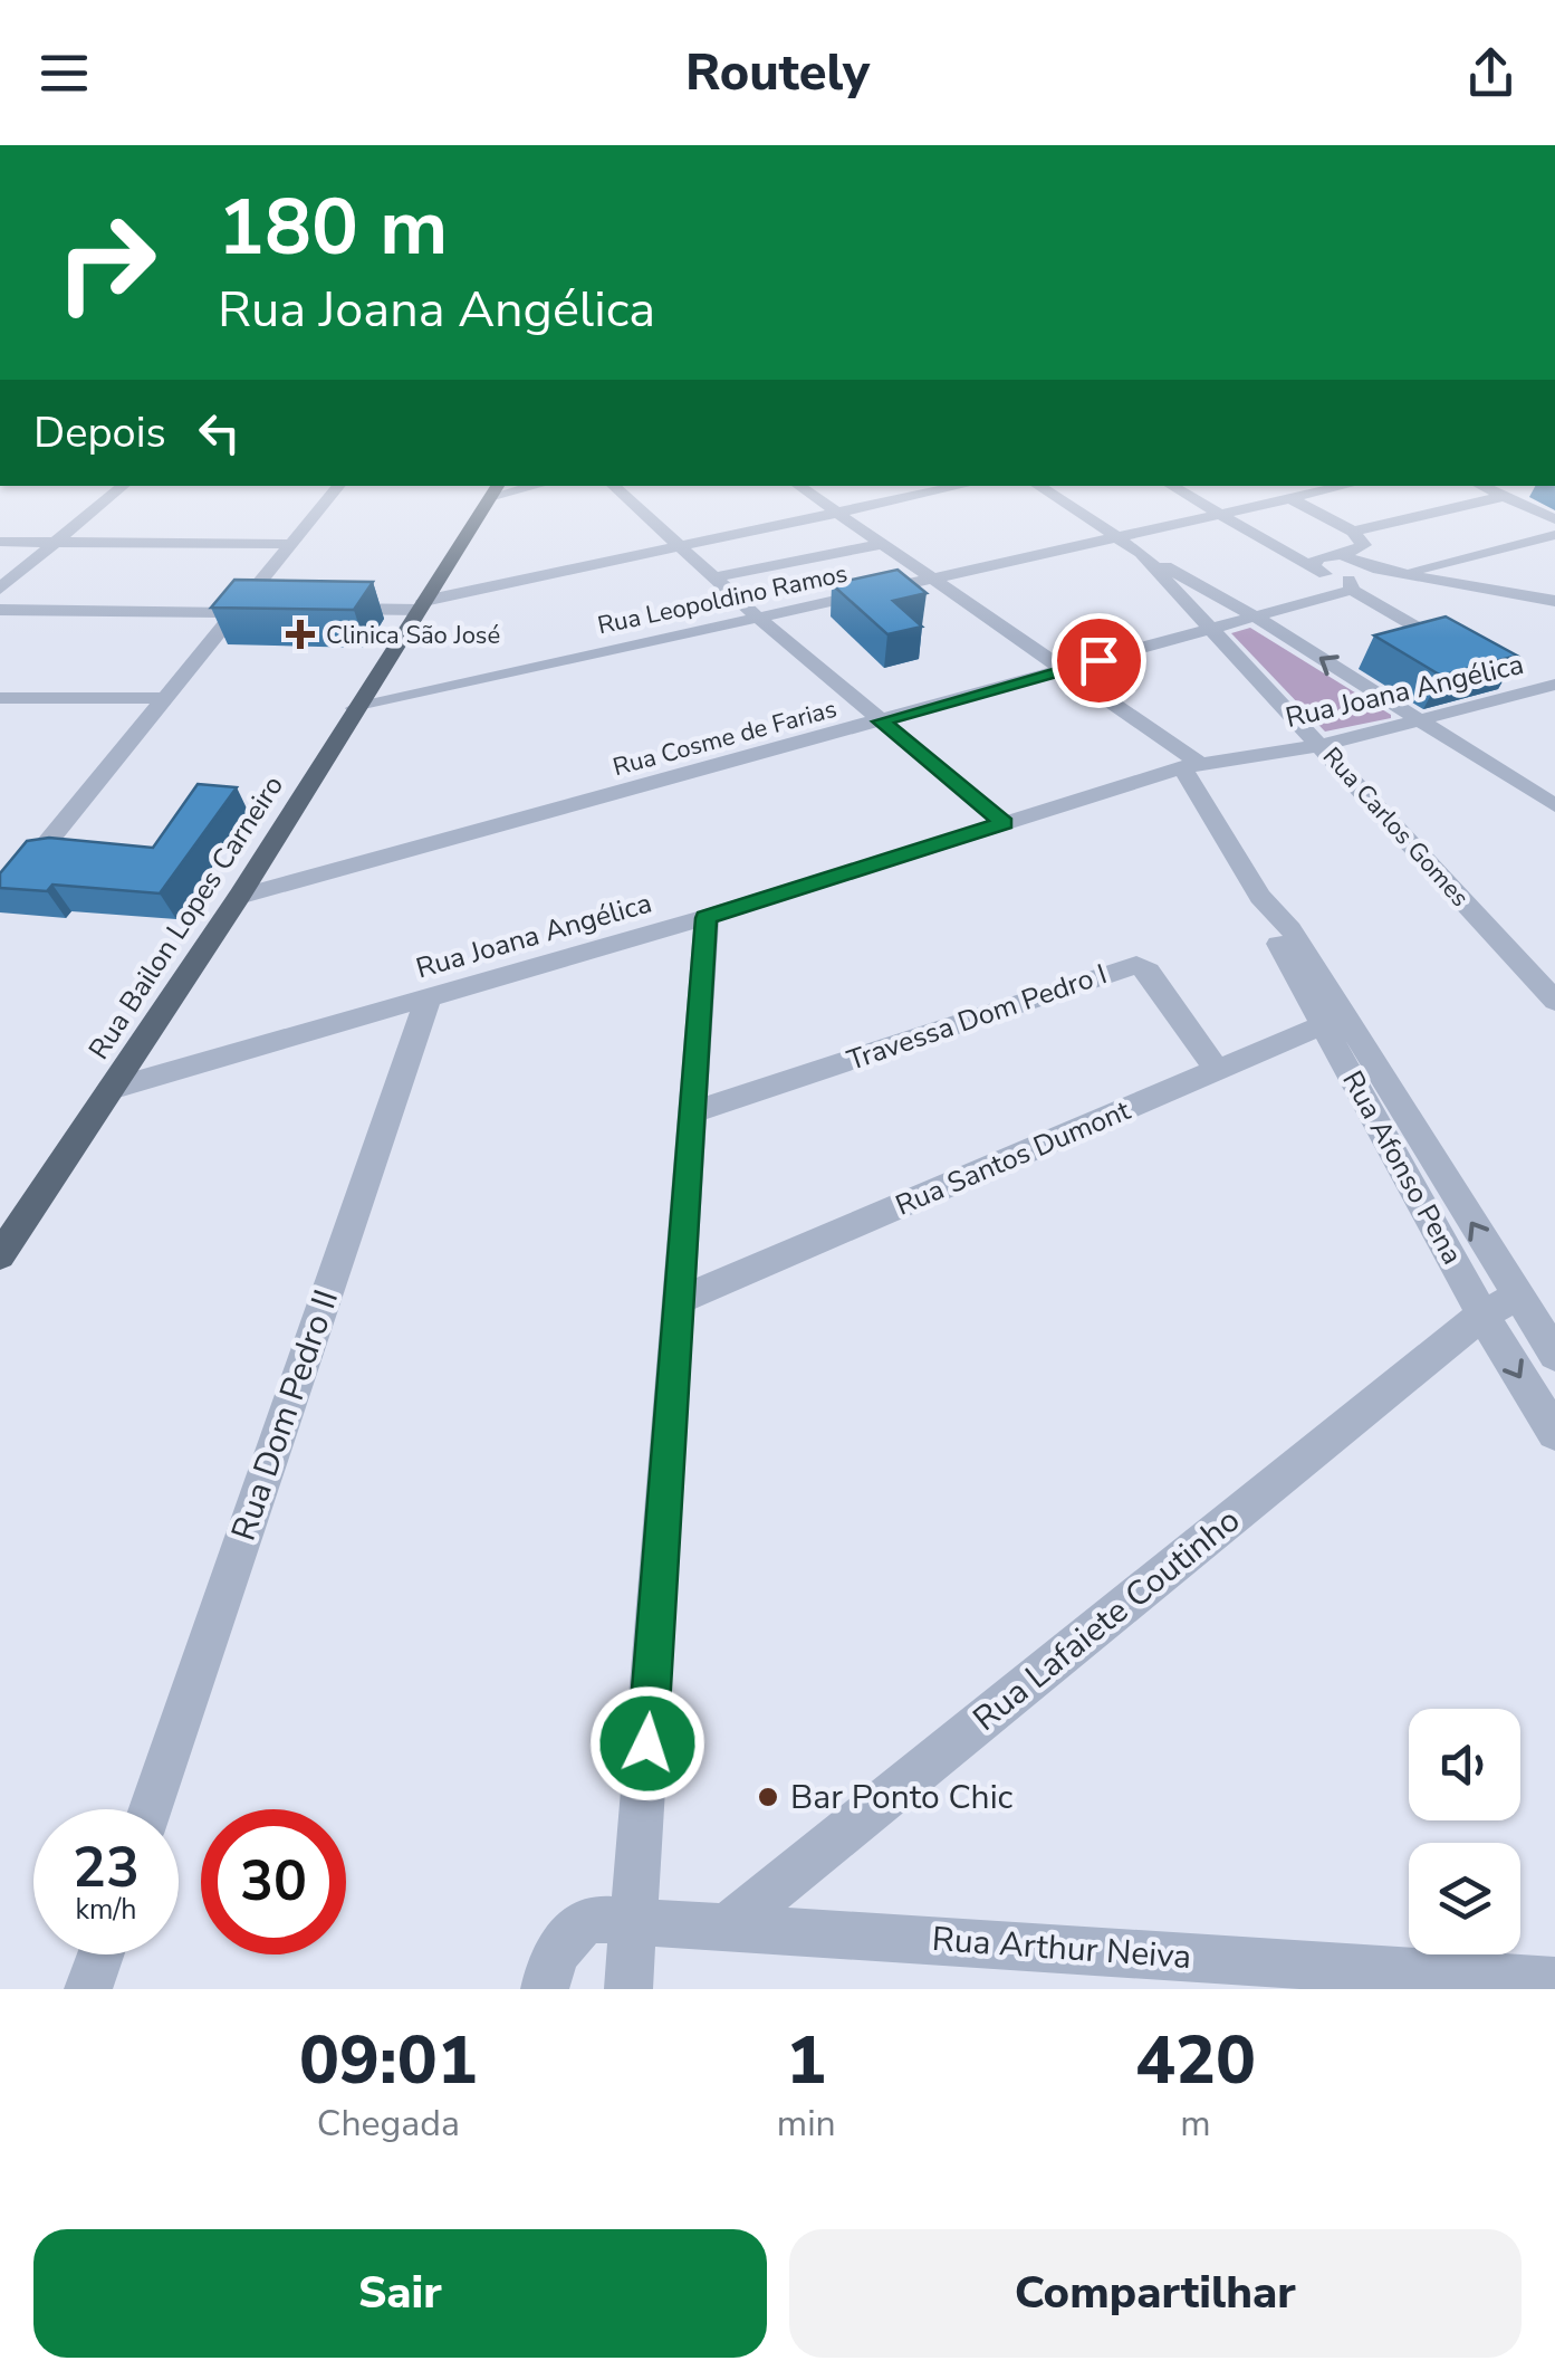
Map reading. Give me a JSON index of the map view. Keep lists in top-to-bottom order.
{
  "streets": {
    "main road": ["Rua Bailon Lopes Carneiro"],
    "street": [
      "Rua Leopoldino Ramos",
      "Rua Joana Angélica",
      "Rua Cosme de Farias",
      "Rua Carlos Gomes",
      "Travessa Dom Pedro I",
      "Rua Santos Dumont",
      "Rua Afonso Pena",
      "Rua Dom Pedro II",
      "Rua Lafaiete Coutinho",
      "Rua Arthur Neiva"
    ]
  },
  "crossings": [
    ["Rua Leopoldino Ramos", "Rua Carlos Gomes"],
    ["Rua Leopoldino Ramos", "Rua Bailon Lopes Carneiro"],
    ["Rua Joana Angélica", "Rua Carlos Gomes"],
    ["Rua Joana Angélica", "Rua Bailon Lopes Carneiro"],
    ["Rua Joana Angélica", "Rua Afonso Pena"],
    ["Rua Joana Angélica", "Rua Dom Pedro II"],
    ["Rua Cosme de Farias", "Rua Carlos Gomes"],
    ["Rua Cosme de Farias", "Rua Bailon Lopes Carneiro"],
    ["Travessa Dom Pedro I", "Rua Santos Dumont"],
    ["Rua Santos Dumont", "Rua Afonso Pena"],
    ["Rua Afonso Pena", "Rua Lafaiete Coutinho"],
    ["Rua Lafaiete Coutinho", "Rua Arthur Neiva"]
  ],
  "places": {
    "health": ["Clinica São José"],
    "other": ["Bar Ponto Chic"]
  },
  "page": {
    "header": "Routely",
    "turn": ["180 m", "Rua Joana Angélica"],
    "then": "Depois",
    "speed": "23 km/h",
    "limit": "30",
    "eta": [
      "09:01",
      "Chegada",
      "1",
      "min",
      "420",
      "m"
    ],
    "buttons": ["Sair", "Compartilhar"]
  }
}
